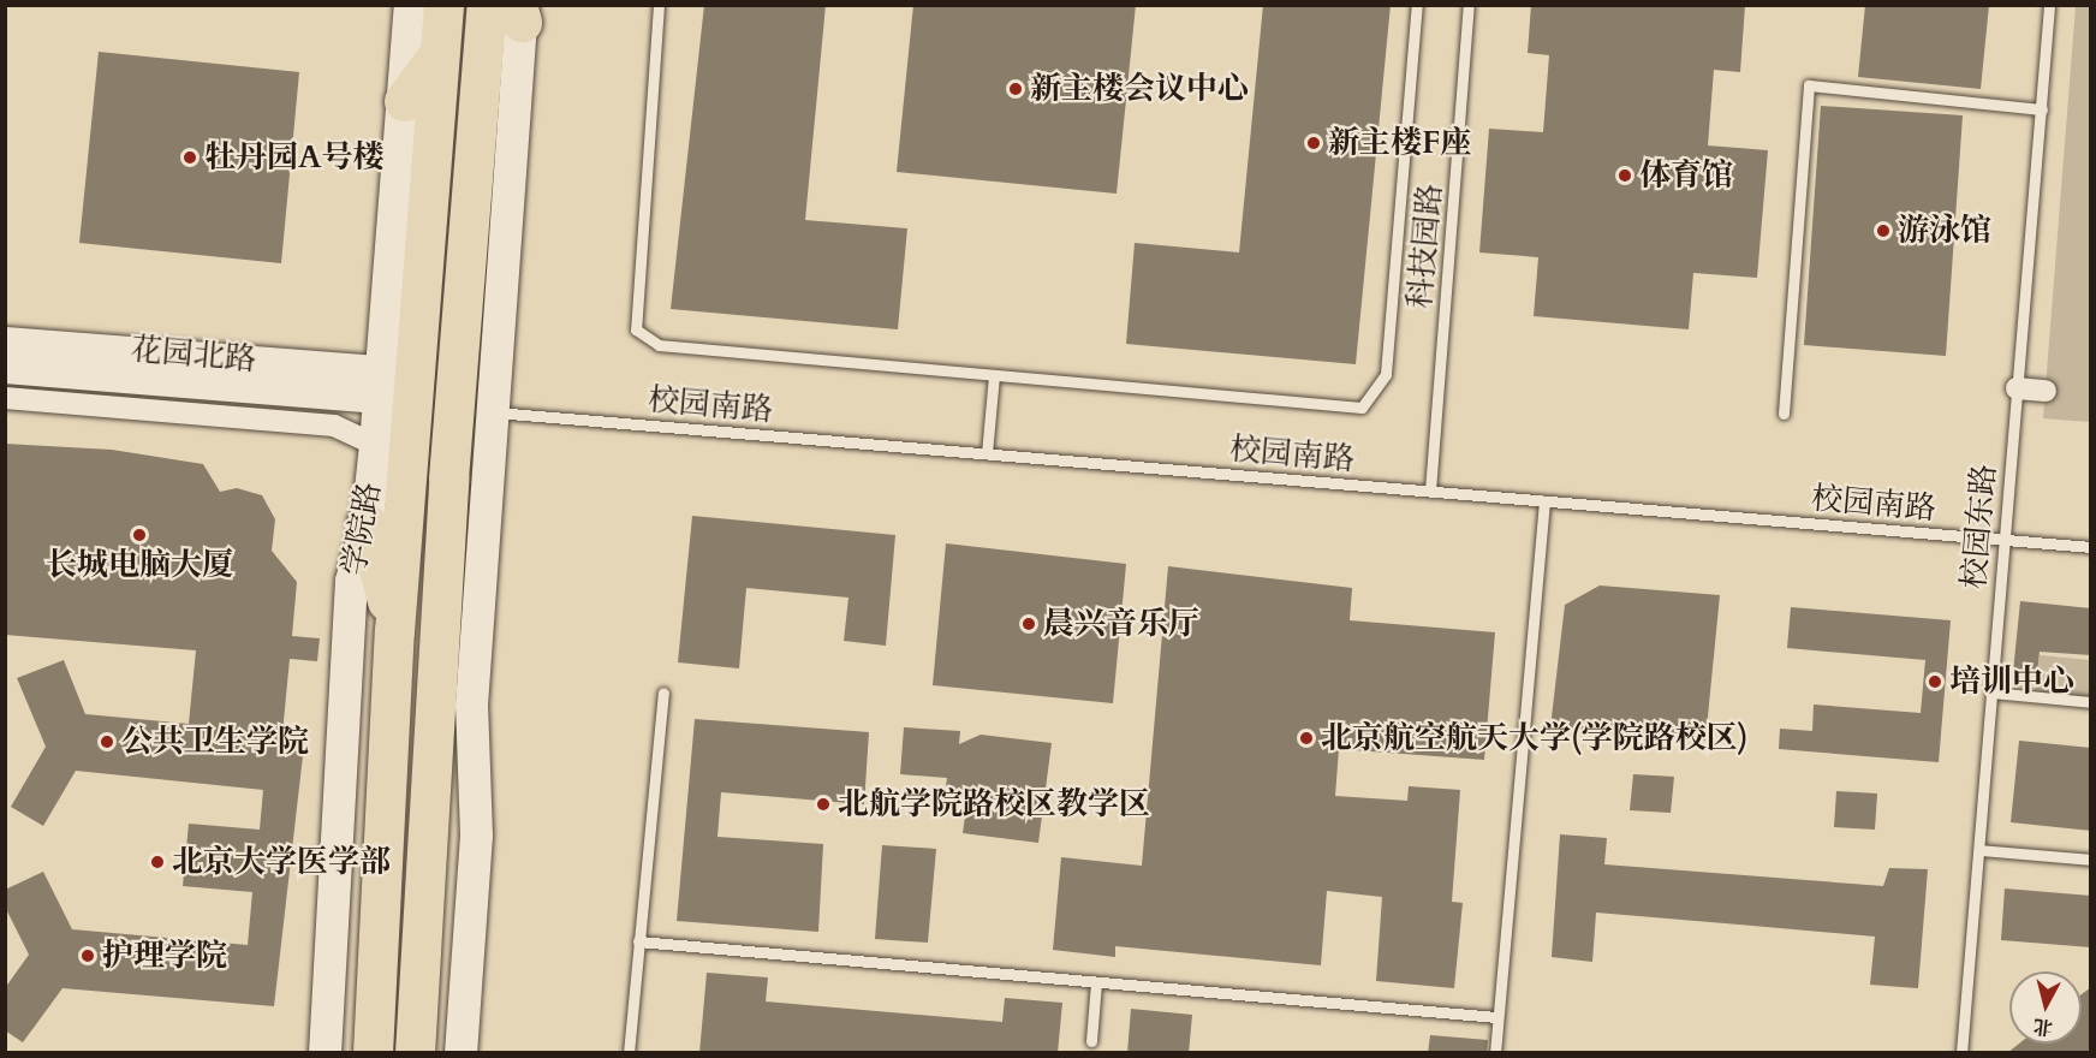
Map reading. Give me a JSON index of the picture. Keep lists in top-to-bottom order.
{
  "streets": {
    "highway": ["学院路"],
    "street": ["花园北路"],
    "lane": ["科技园路", "校园南路", "校园东路"]
  },
  "crossings": [
    ["科技园路", "校园南路"],
    ["花园北路", "学院路"],
    ["校园南路", "校园东路"]
  ],
  "places": [
    "新主楼会议中心",
    "新主楼F座",
    "牡丹园A号楼",
    "体育馆",
    "游泳馆",
    "长城电脑大厦",
    "晨兴音乐厅",
    "培训中心",
    "北京航空航天大学(学院路校区)",
    "公共卫生学院",
    "北航学院路校区教学区",
    "北京大学医学部",
    "护理学院"
  ],
  "north": "bottom"
}
